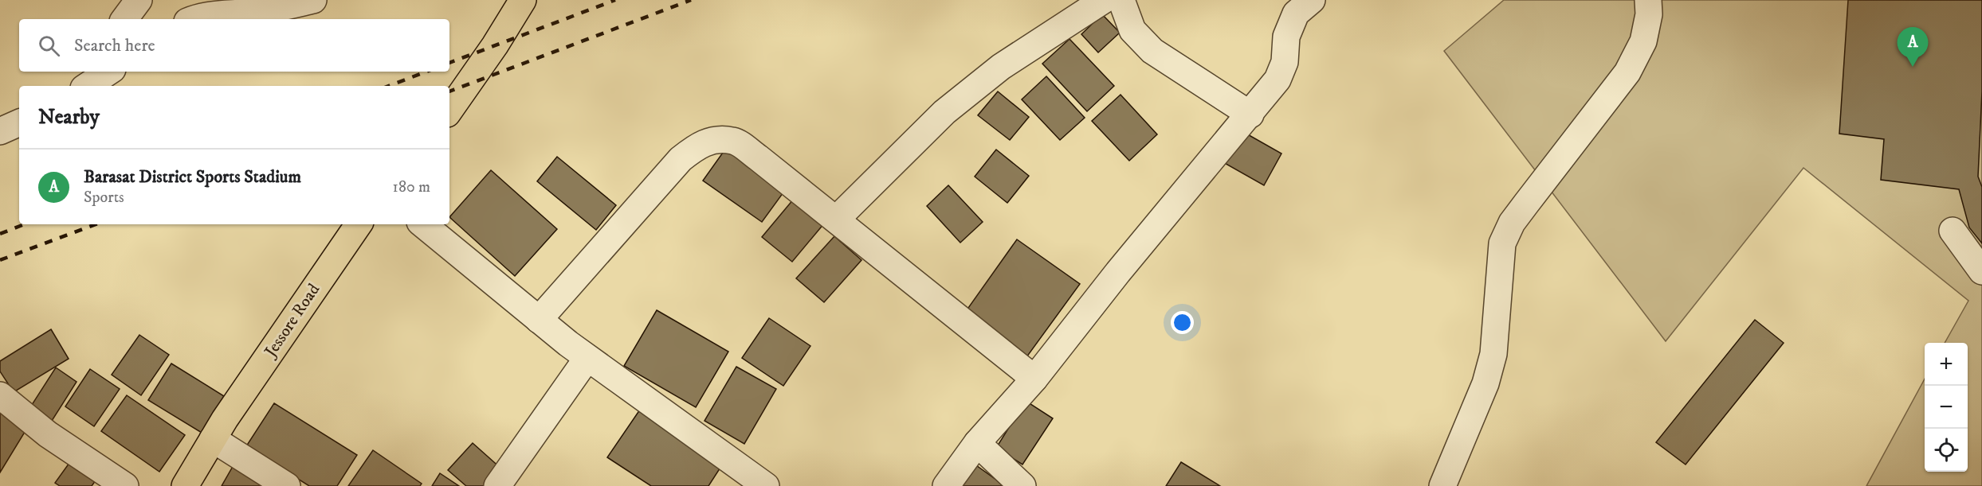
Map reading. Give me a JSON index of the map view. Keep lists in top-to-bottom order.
{
  "streets": {
    "highway": ["Jessore Road"]
  },
  "page": {
    "search": "Search here",
    "pins": "A",
    "heading": "Nearby",
    "list": [
      {
        "mark": "A",
        "name": "Barasat District Sports Stadium",
        "note": "Sports",
        "value": "180 m"
      }
    ],
    "map_buttons": ["+", "−"]
  }
}
